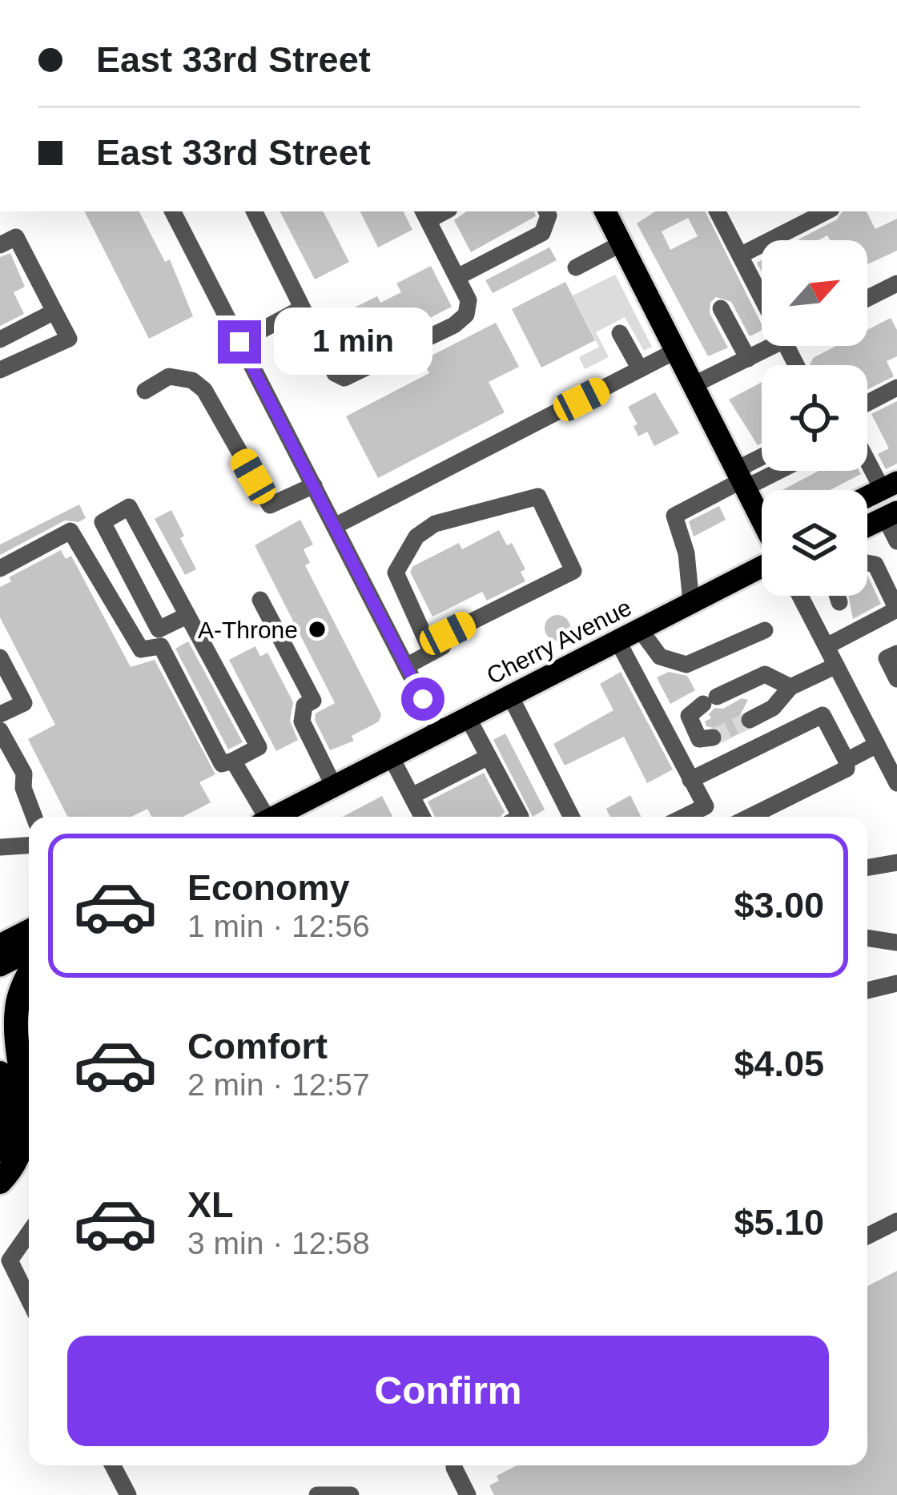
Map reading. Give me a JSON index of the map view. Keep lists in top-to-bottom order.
{
  "streets": {
    "main road": ["Cherry Avenue"]
  },
  "places": ["A-Throne"],
  "north": "top right",
  "page": {
    "banner": ["East 33rd Street", "East 33rd Street"],
    "bubble": "1 min",
    "list": [
      {
        "name": "Economy",
        "note": "1 min · 12:56",
        "value": "$3.00"
      },
      {
        "name": "Comfort",
        "note": "2 min · 12:57",
        "value": "$4.05"
      },
      {
        "name": "XL",
        "note": "3 min · 12:58",
        "value": "$5.10"
      }
    ],
    "buttons": "Confirm"
  }
}
